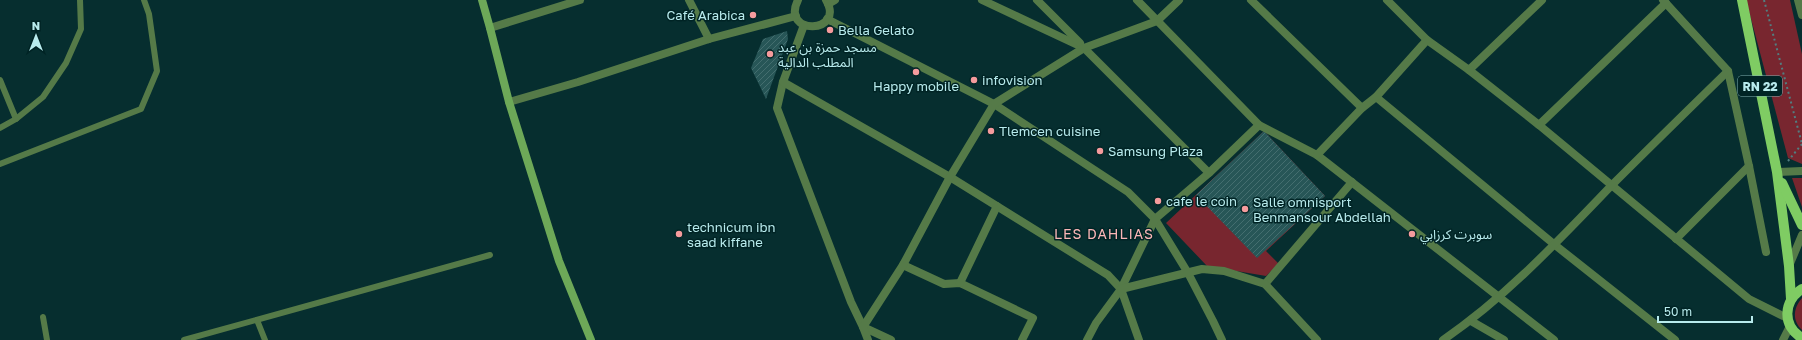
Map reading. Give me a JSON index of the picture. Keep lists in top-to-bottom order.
{
  "streets": {
    "main road": ["RN 22"]
  },
  "districts": ["LES DAHLIAS"],
  "places": [
    "Café Arabica",
    "Bella Gelato",
    "مسجد حمزة بن عبد المطلب الدالية",
    "Happy mobile",
    "infovision",
    "Tlemcen cuisine",
    "Samsung Plaza",
    "cafe le coin",
    "Salle omnisport Benmansour Abdellah",
    "technicum ibn saad kiffane",
    "سوبرت كرزابي"
  ],
  "scale_bar": "50 m",
  "north": "top"
}
